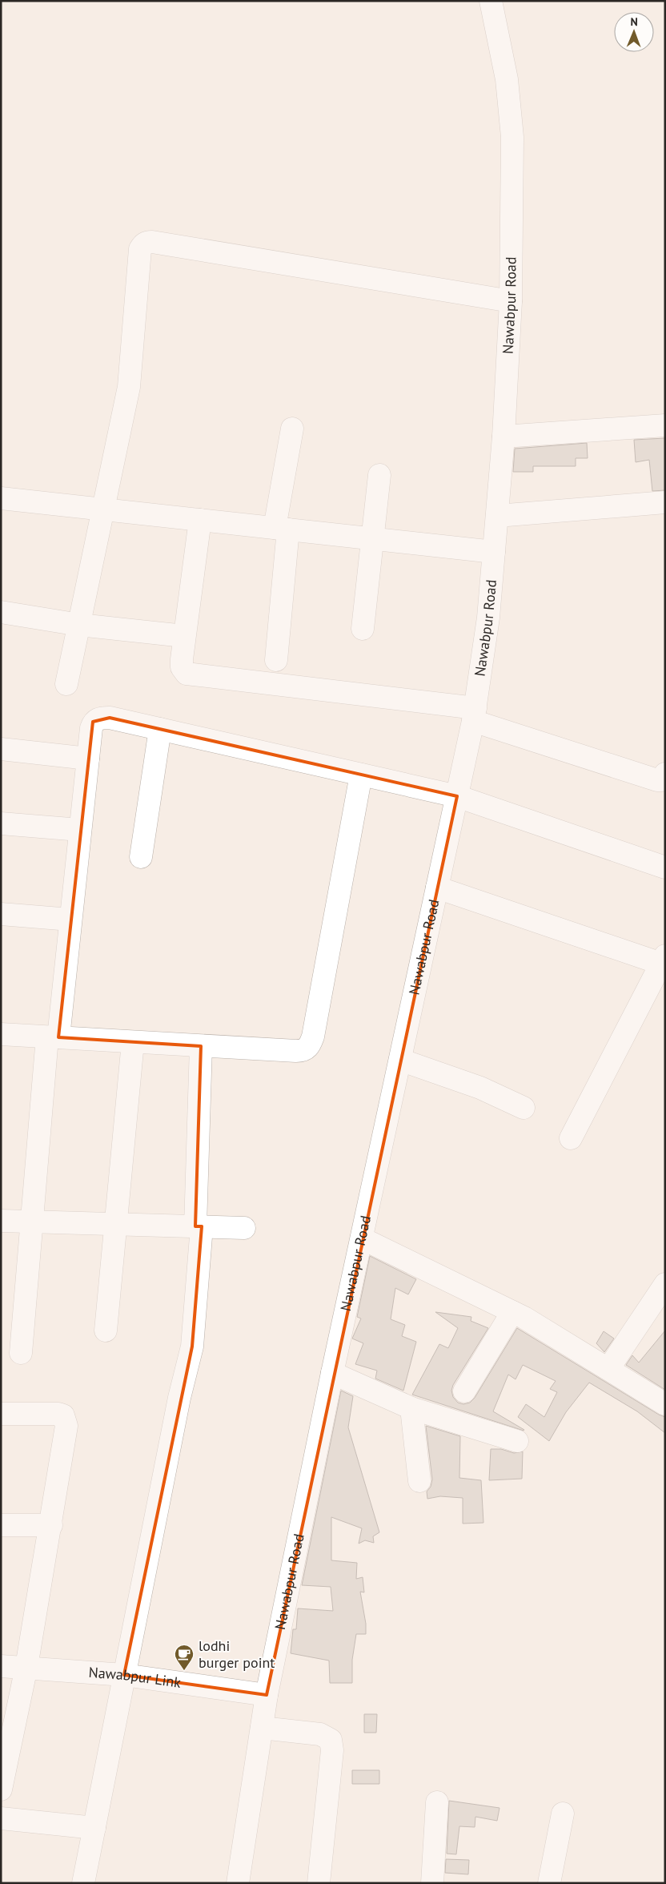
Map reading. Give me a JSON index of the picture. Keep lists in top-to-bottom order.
{
  "streets": {
    "street": ["Nawabpur Road", "Nawabpur Link"]
  },
  "crossings": [
    ["Nawabpur Road", "Nawabpur Link"]
  ],
  "places": {
    "cafe": ["lodhi burger point"]
  },
  "north": "top"
}
